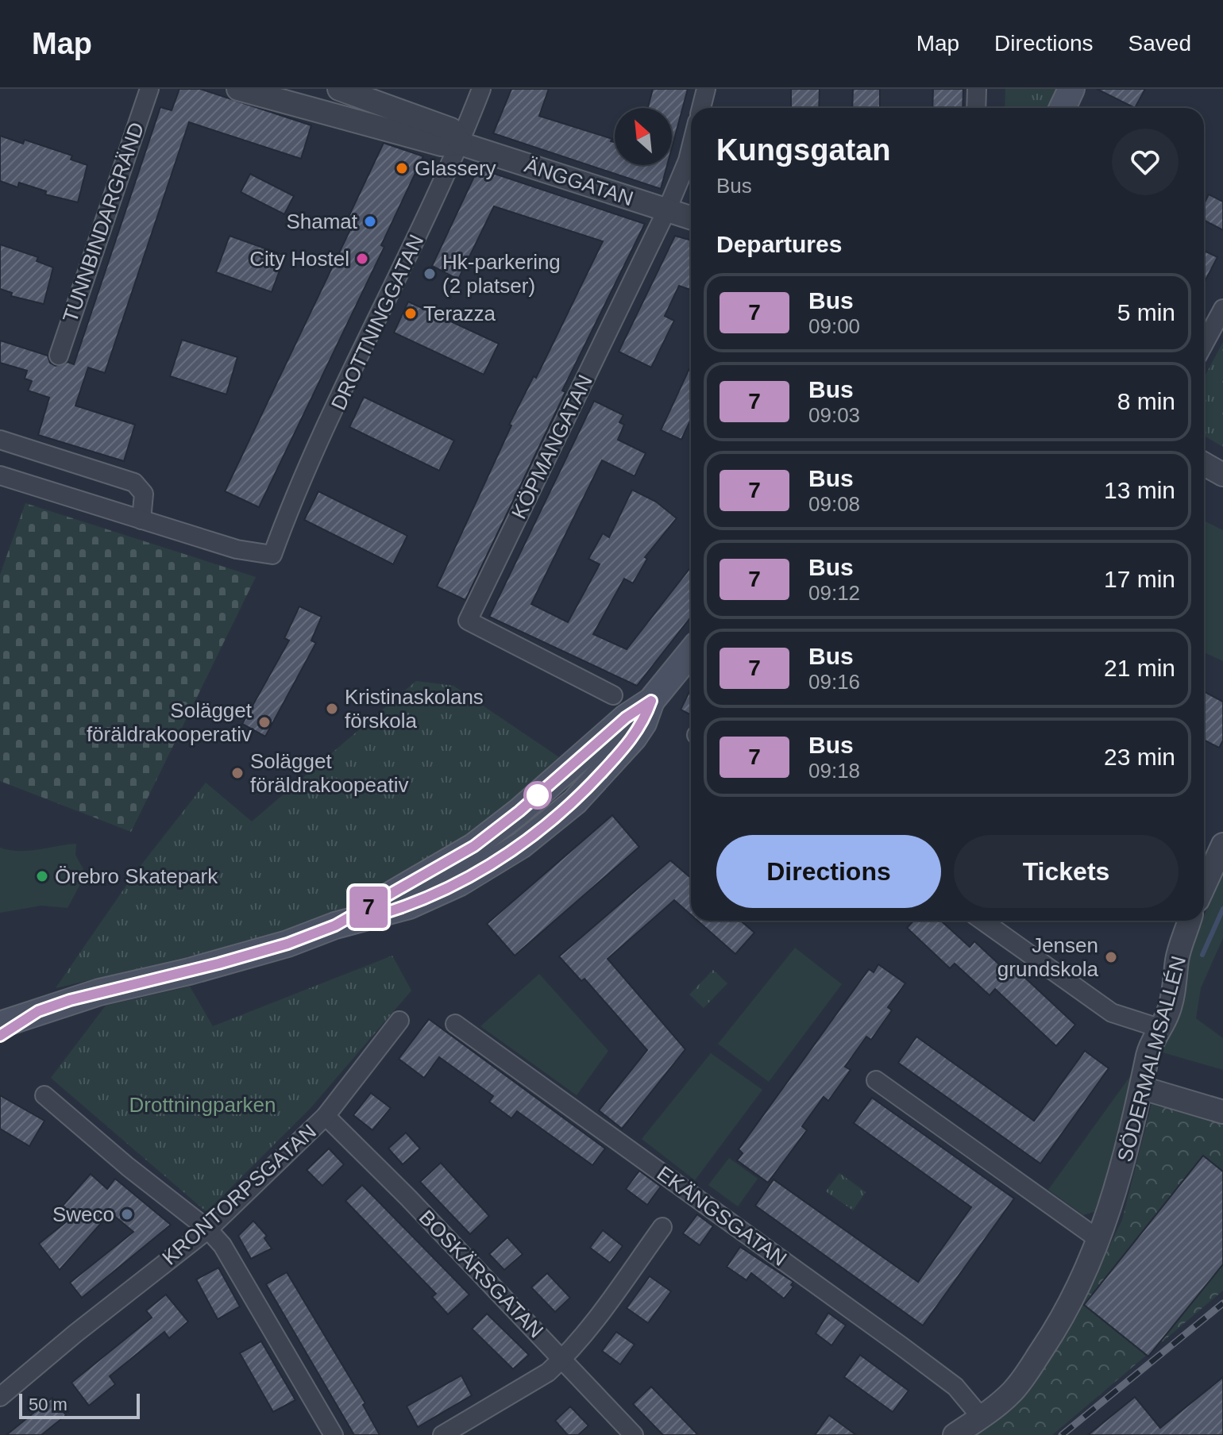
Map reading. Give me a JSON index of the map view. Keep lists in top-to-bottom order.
{
  "streets": {
    "street": [
      "ÄNGGATAN",
      "TUNNBINDARGRÄND",
      "DROTTNINGGATAN",
      "KÖPMANGATAN",
      "SÖDERMALMSALLÉN",
      "KRONTORPSGATAN",
      "EKÄNGSGATAN",
      "BOSKÄRSGATAN"
    ]
  },
  "crossings": [
    ["ÄNGGATAN", "DROTTNINGGATAN"],
    ["ÄNGGATAN", "KÖPMANGATAN"],
    ["SÖDERMALMSALLÉN", "EKÄNGSGATAN"],
    ["KRONTORPSGATAN", "BOSKÄRSGATAN"]
  ],
  "parks": ["Drottningparken"],
  "places": [
    "Glassery",
    "Shamat",
    "City Hostel",
    "Hk-parkering (2 platser)",
    "Terazza",
    "Kristinaskolans förskola",
    "Solägget föräldrakooperativ",
    "Solägget föräldrakoopeativ",
    "Örebro Skatepark",
    "Jensen grundskola",
    "Sweco"
  ],
  "lines": ["bus line 7"],
  "scale_bar": "50 m",
  "north": "top left",
  "page": {
    "header": "Map",
    "nav": ["Map", "Directions", "Saved"],
    "on_map": "7",
    "heading": [
      ["Kungsgatan", "Bus"],
      "Departures"
    ],
    "list": [
      {
        "mark": "7",
        "name": "Bus",
        "note": "09:00",
        "value": "5 min"
      },
      {
        "mark": "7",
        "name": "Bus",
        "note": "09:03",
        "value": "8 min"
      },
      {
        "mark": "7",
        "name": "Bus",
        "note": "09:08",
        "value": "13 min"
      },
      {
        "mark": "7",
        "name": "Bus",
        "note": "09:12",
        "value": "17 min"
      },
      {
        "mark": "7",
        "name": "Bus",
        "note": "09:16",
        "value": "21 min"
      },
      {
        "mark": "7",
        "name": "Bus",
        "note": "09:18",
        "value": "23 min"
      }
    ],
    "buttons": ["Directions", "Tickets"],
    "scale": "50 m"
  }
}
